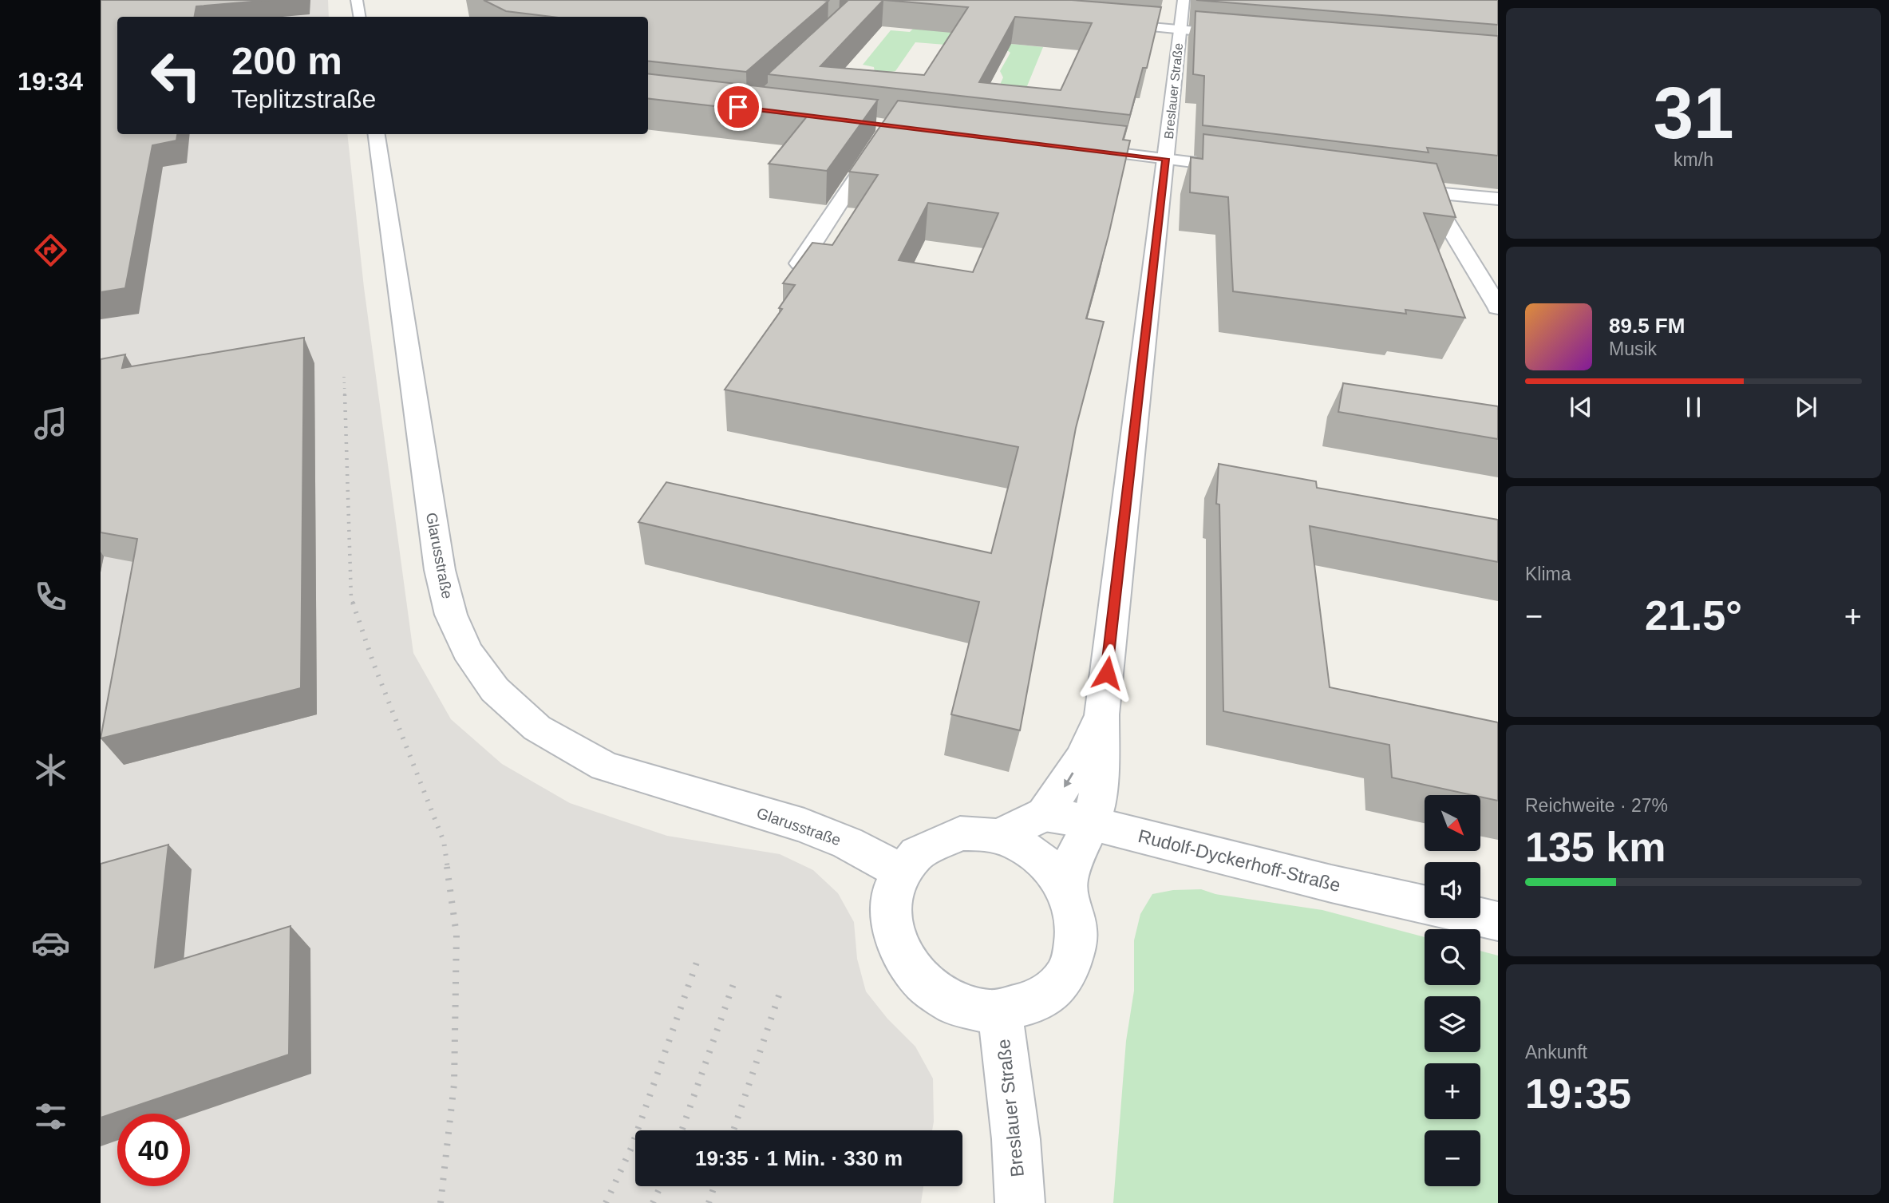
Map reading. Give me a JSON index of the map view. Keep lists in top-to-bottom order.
{
  "streets": {
    "street": ["Breslauer Straße", "Glarusstraße", "Rudolf-Dyckerhoff-Straße"]
  },
  "crossings": [
    ["Breslauer Straße", "Glarusstraße"],
    ["Breslauer Straße", "Rudolf-Dyckerhoff-Straße"]
  ],
  "north": "bottom right",
  "page": {
    "tabs": "19:34",
    "tile": [
      ["31", "km/h"],
      "Klima",
      ["Reichweite · 27%", "135 km"],
      ["Ankunft", "19:35"]
    ],
    "turn": ["200 m", "Teplitzstraße"],
    "song": ["89.5 FM", "Musik"],
    "heat": ["−", "21.5°", "+"],
    "map_buttons": ["+", "−"],
    "limit": "40",
    "trip": "19:35 · 1 Min. · 330 m"
  }
}
